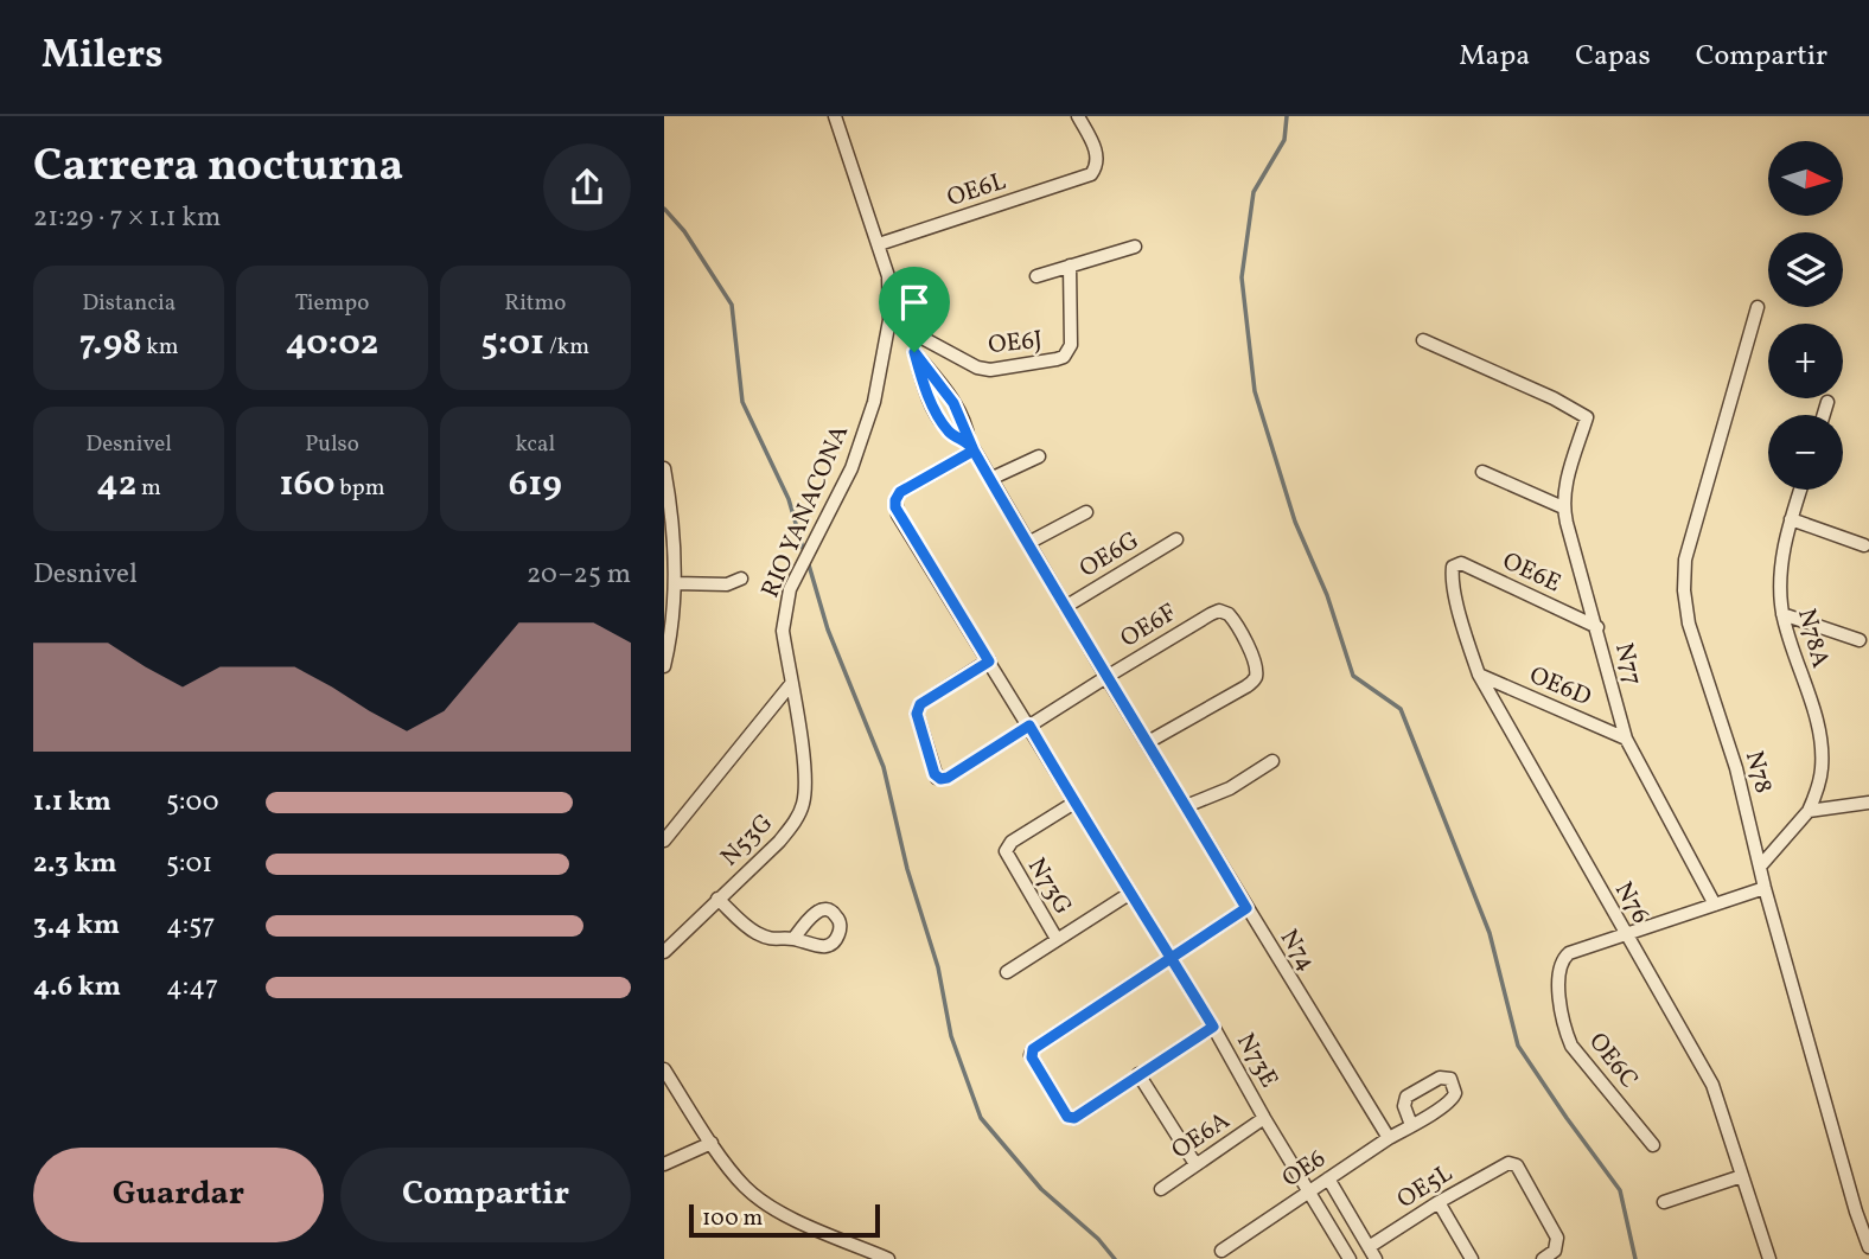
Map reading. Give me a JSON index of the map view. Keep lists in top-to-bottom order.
{
  "streets": {
    "street": [
      "OE6L",
      "OE6J",
      "RIO YANACONA",
      "OE6G",
      "OE6E",
      "OE6F",
      "N78A",
      "N77",
      "OE6D",
      "N78",
      "N53G",
      "N73G",
      "N76",
      "N74",
      "N73E",
      "OE6C",
      "OE6A",
      "OE6",
      "OE5L"
    ]
  },
  "crossings": [
    ["OE6L", "RIO YANACONA"],
    ["OE6J", "RIO YANACONA"],
    ["RIO YANACONA", "N53G"],
    ["OE6G", "N74"],
    ["OE6E", "N77"],
    ["OE6E", "N76"],
    ["OE6F", "N74"],
    ["OE6F", "N73E"],
    ["N77", "OE6D"],
    ["N77", "OE6C"],
    ["OE6D", "N76"],
    ["N78", "OE6C"],
    ["N73G", "N73E"],
    ["N76", "OE6C"],
    ["N74", "N73E"],
    ["N74", "OE6"],
    ["N73E", "OE6A"],
    ["N73E", "OE6"]
  ],
  "scale_bar": "100 m",
  "north": "right",
  "page": {
    "header": "Milers",
    "nav": ["Mapa", "Capas", "Compartir"],
    "heading": ["Carrera nocturna", "21:29 · 7 × 1.1 km"],
    "map_buttons": ["+", "−"],
    "stats": [
      ["Distancia", "7.98 km"],
      ["Tiempo", "40:02"],
      ["Ritmo", "5:01 /km"],
      ["Desnivel", "42 m"],
      ["Pulso", "160 bpm"],
      ["kcal", "619"]
    ],
    "chart": ["Desnivel", "20–25 m"],
    "list": [
      {
        "name": "1.1 km",
        "note": "5:00"
      },
      {
        "name": "2.3 km",
        "note": "5:01"
      },
      {
        "name": "3.4 km",
        "note": "4:57"
      },
      {
        "name": "4.6 km",
        "note": "4:47"
      }
    ],
    "buttons": ["Guardar", "Compartir"],
    "scale": "100 m"
  }
}
